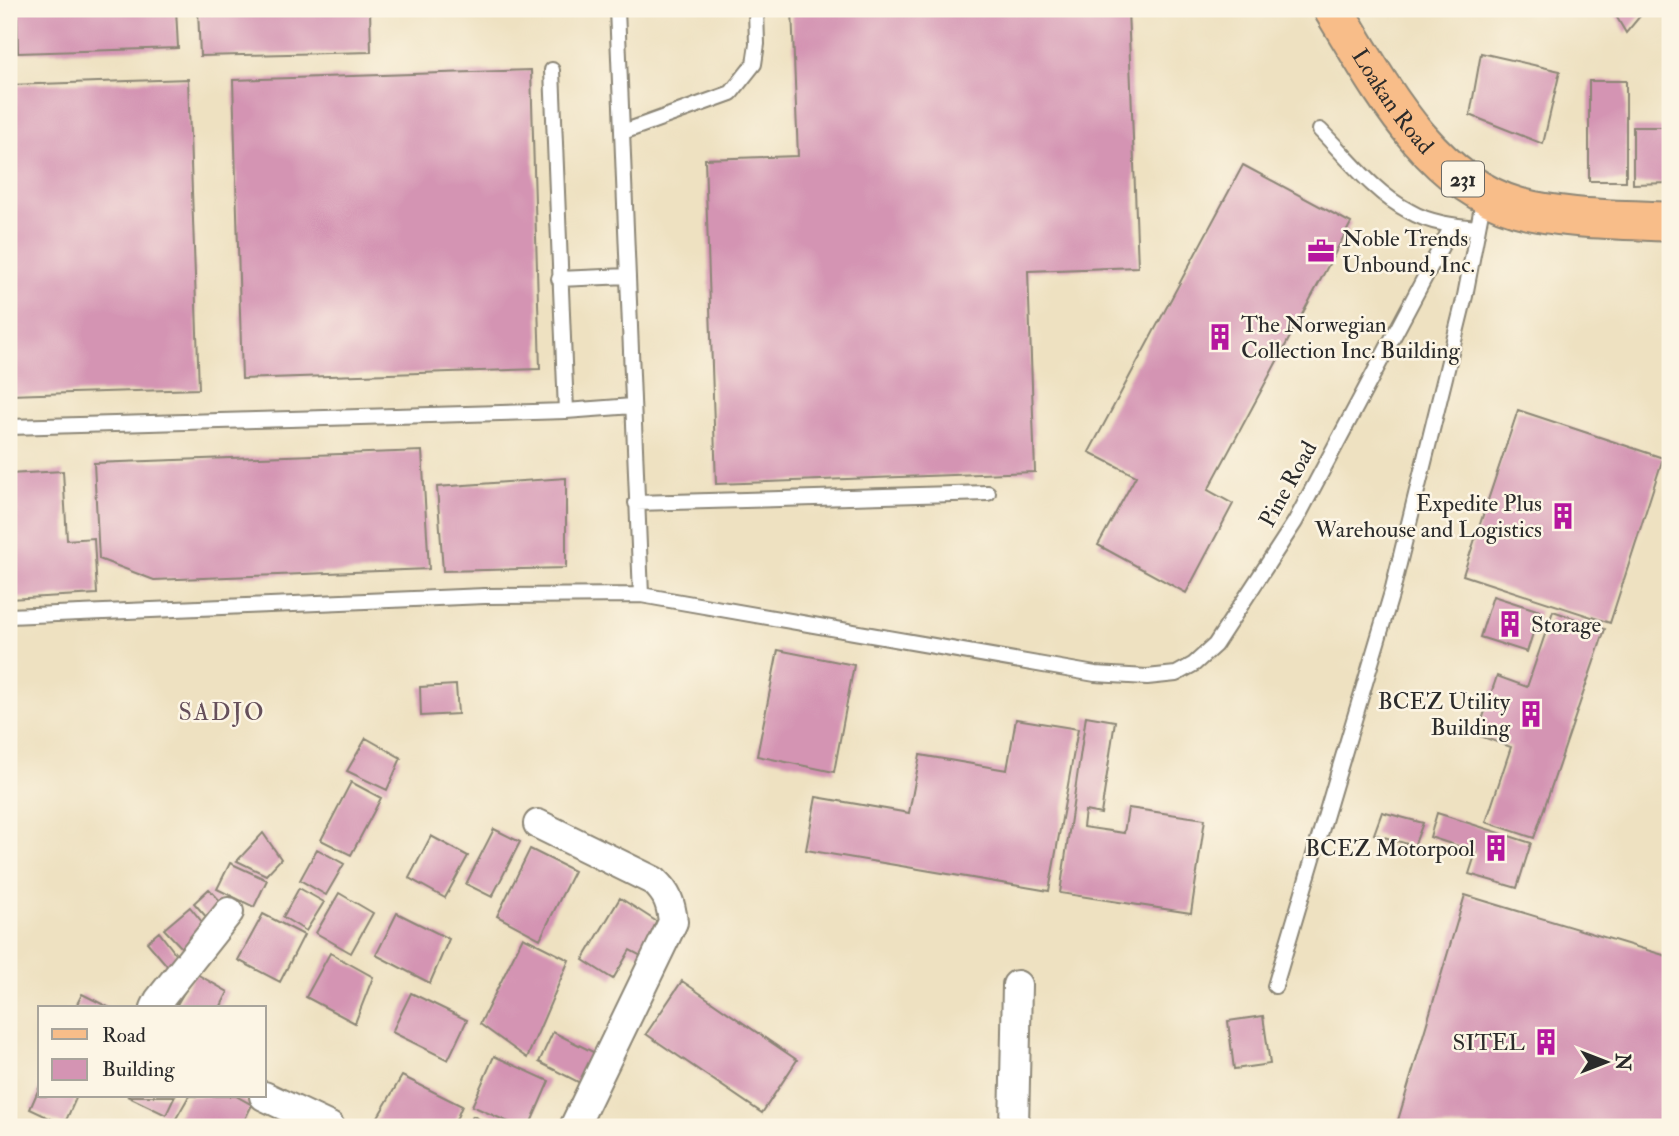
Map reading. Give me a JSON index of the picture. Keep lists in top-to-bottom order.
{
  "streets": {
    "main road": ["Loakan Road", "231"],
    "lane": ["Pine Road"]
  },
  "districts": ["SADJO"],
  "places": {
    "office": ["Noble Trends Unbound, Inc."],
    "building": [
      "The Norwegian Collection Inc. Building",
      "Expedite Plus Warehouse and Logistics",
      "Storage",
      "BCEZ Utility Building",
      "BCEZ Motorpool",
      "SITEL"
    ]
  },
  "legend": ["Road", "Building"],
  "north": "right"
}
